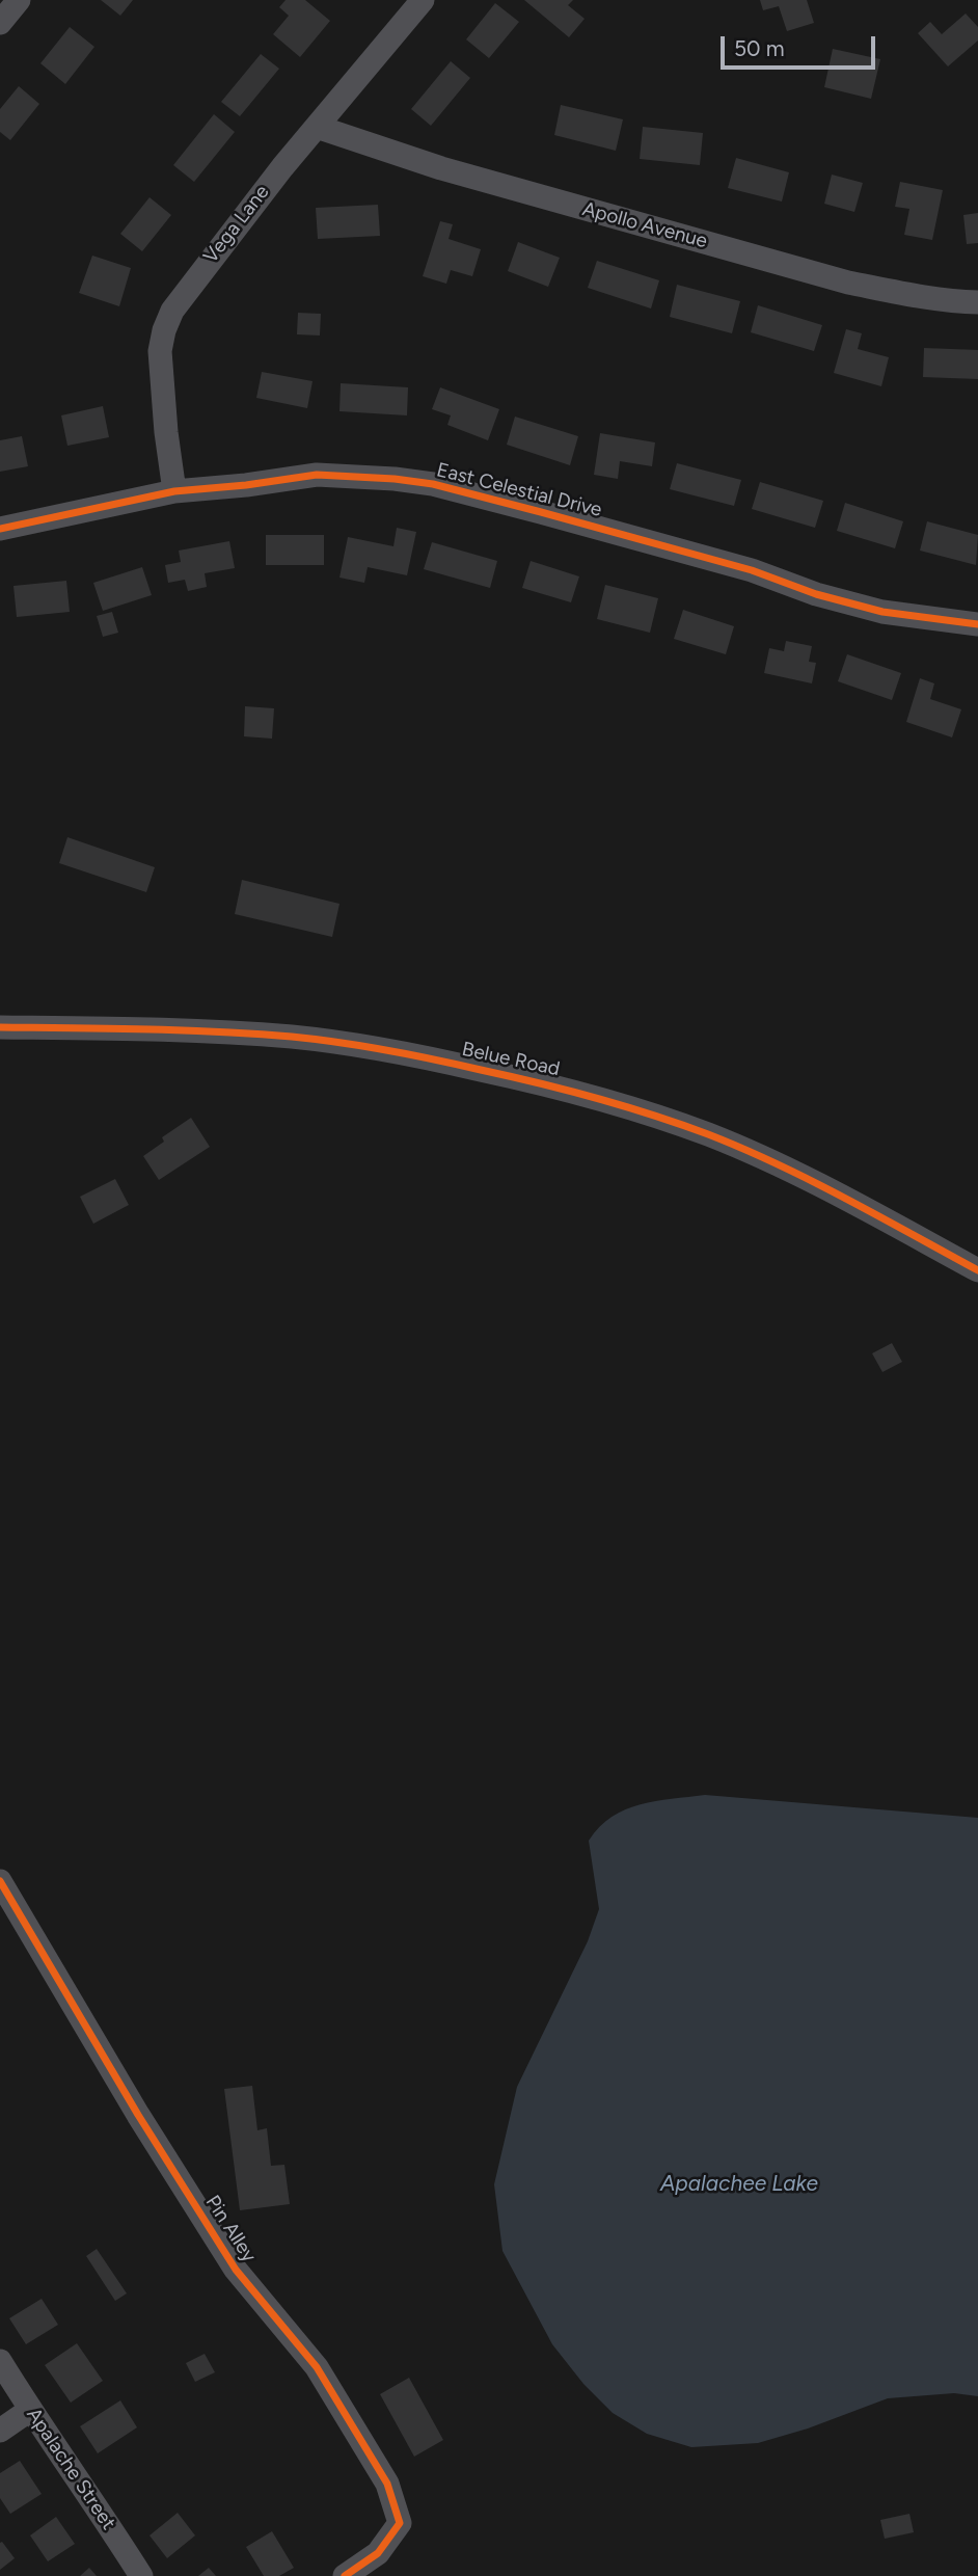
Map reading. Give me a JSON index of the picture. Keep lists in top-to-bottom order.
{
  "streets": {
    "street": [
      "Vega Lane",
      "Apollo Avenue",
      "East Celestial Drive",
      "Belue Road",
      "Pin Alley",
      "Apalache Street"
    ]
  },
  "crossings": [
    ["Vega Lane", "Apollo Avenue"],
    ["Vega Lane", "East Celestial Drive"]
  ],
  "water": ["Apalachee Lake"],
  "scale_bar": "50 m"
}
